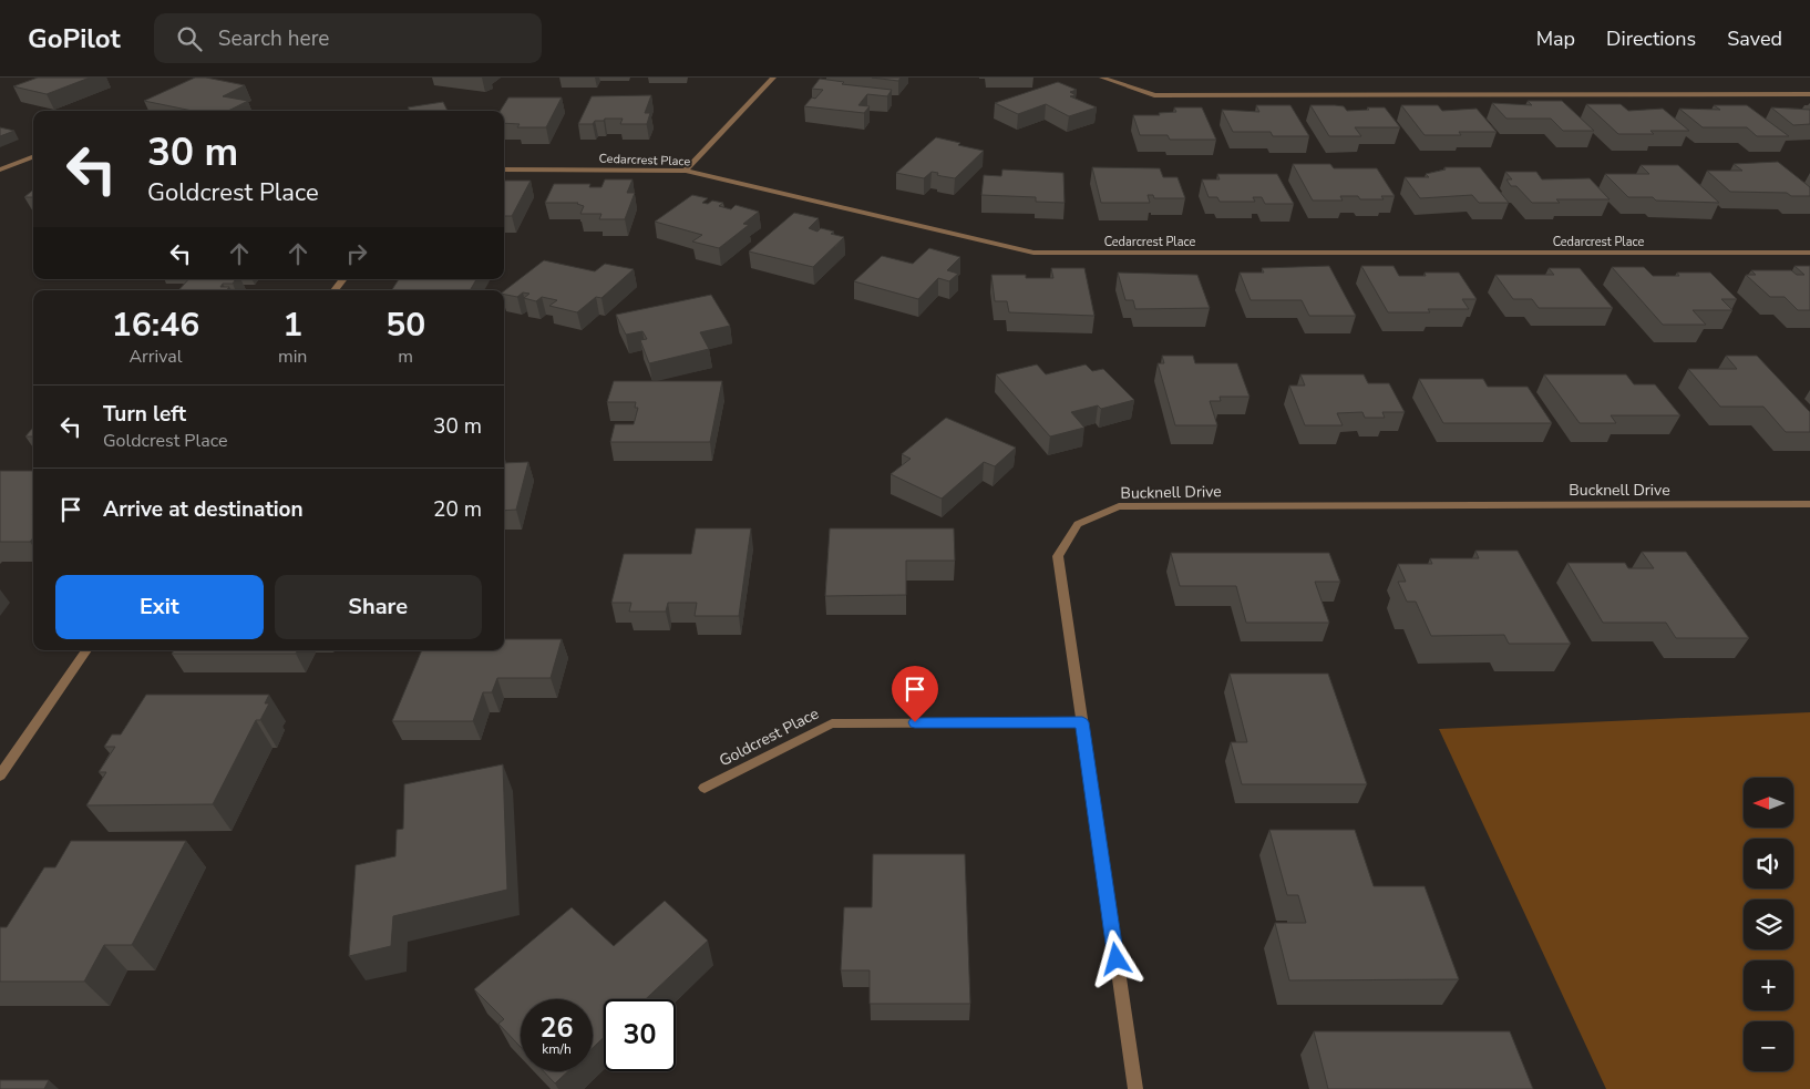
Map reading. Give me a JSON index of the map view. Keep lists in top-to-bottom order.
{
  "streets": {
    "street": ["Cedarcrest Place", "Bucknell Drive", "Goldcrest Place"]
  },
  "crossings": [
    ["Bucknell Drive", "Goldcrest Place"]
  ],
  "north": "left",
  "page": {
    "header": "GoPilot",
    "search": "Search here",
    "nav": ["Map", "Directions", "Saved"],
    "turn": ["30 m", "Goldcrest Place"],
    "eta": [
      "16:46",
      "Arrival",
      "1",
      "min",
      "50",
      "m"
    ],
    "list": [
      {
        "name": "Turn left",
        "note": "Goldcrest Place",
        "value": "30 m"
      },
      {
        "name": "Arrive at destination",
        "value": "20 m"
      }
    ],
    "buttons": ["Exit", "Share"],
    "map_buttons": ["+", "−"],
    "speed": "26 km/h",
    "limit": "30"
  }
}
